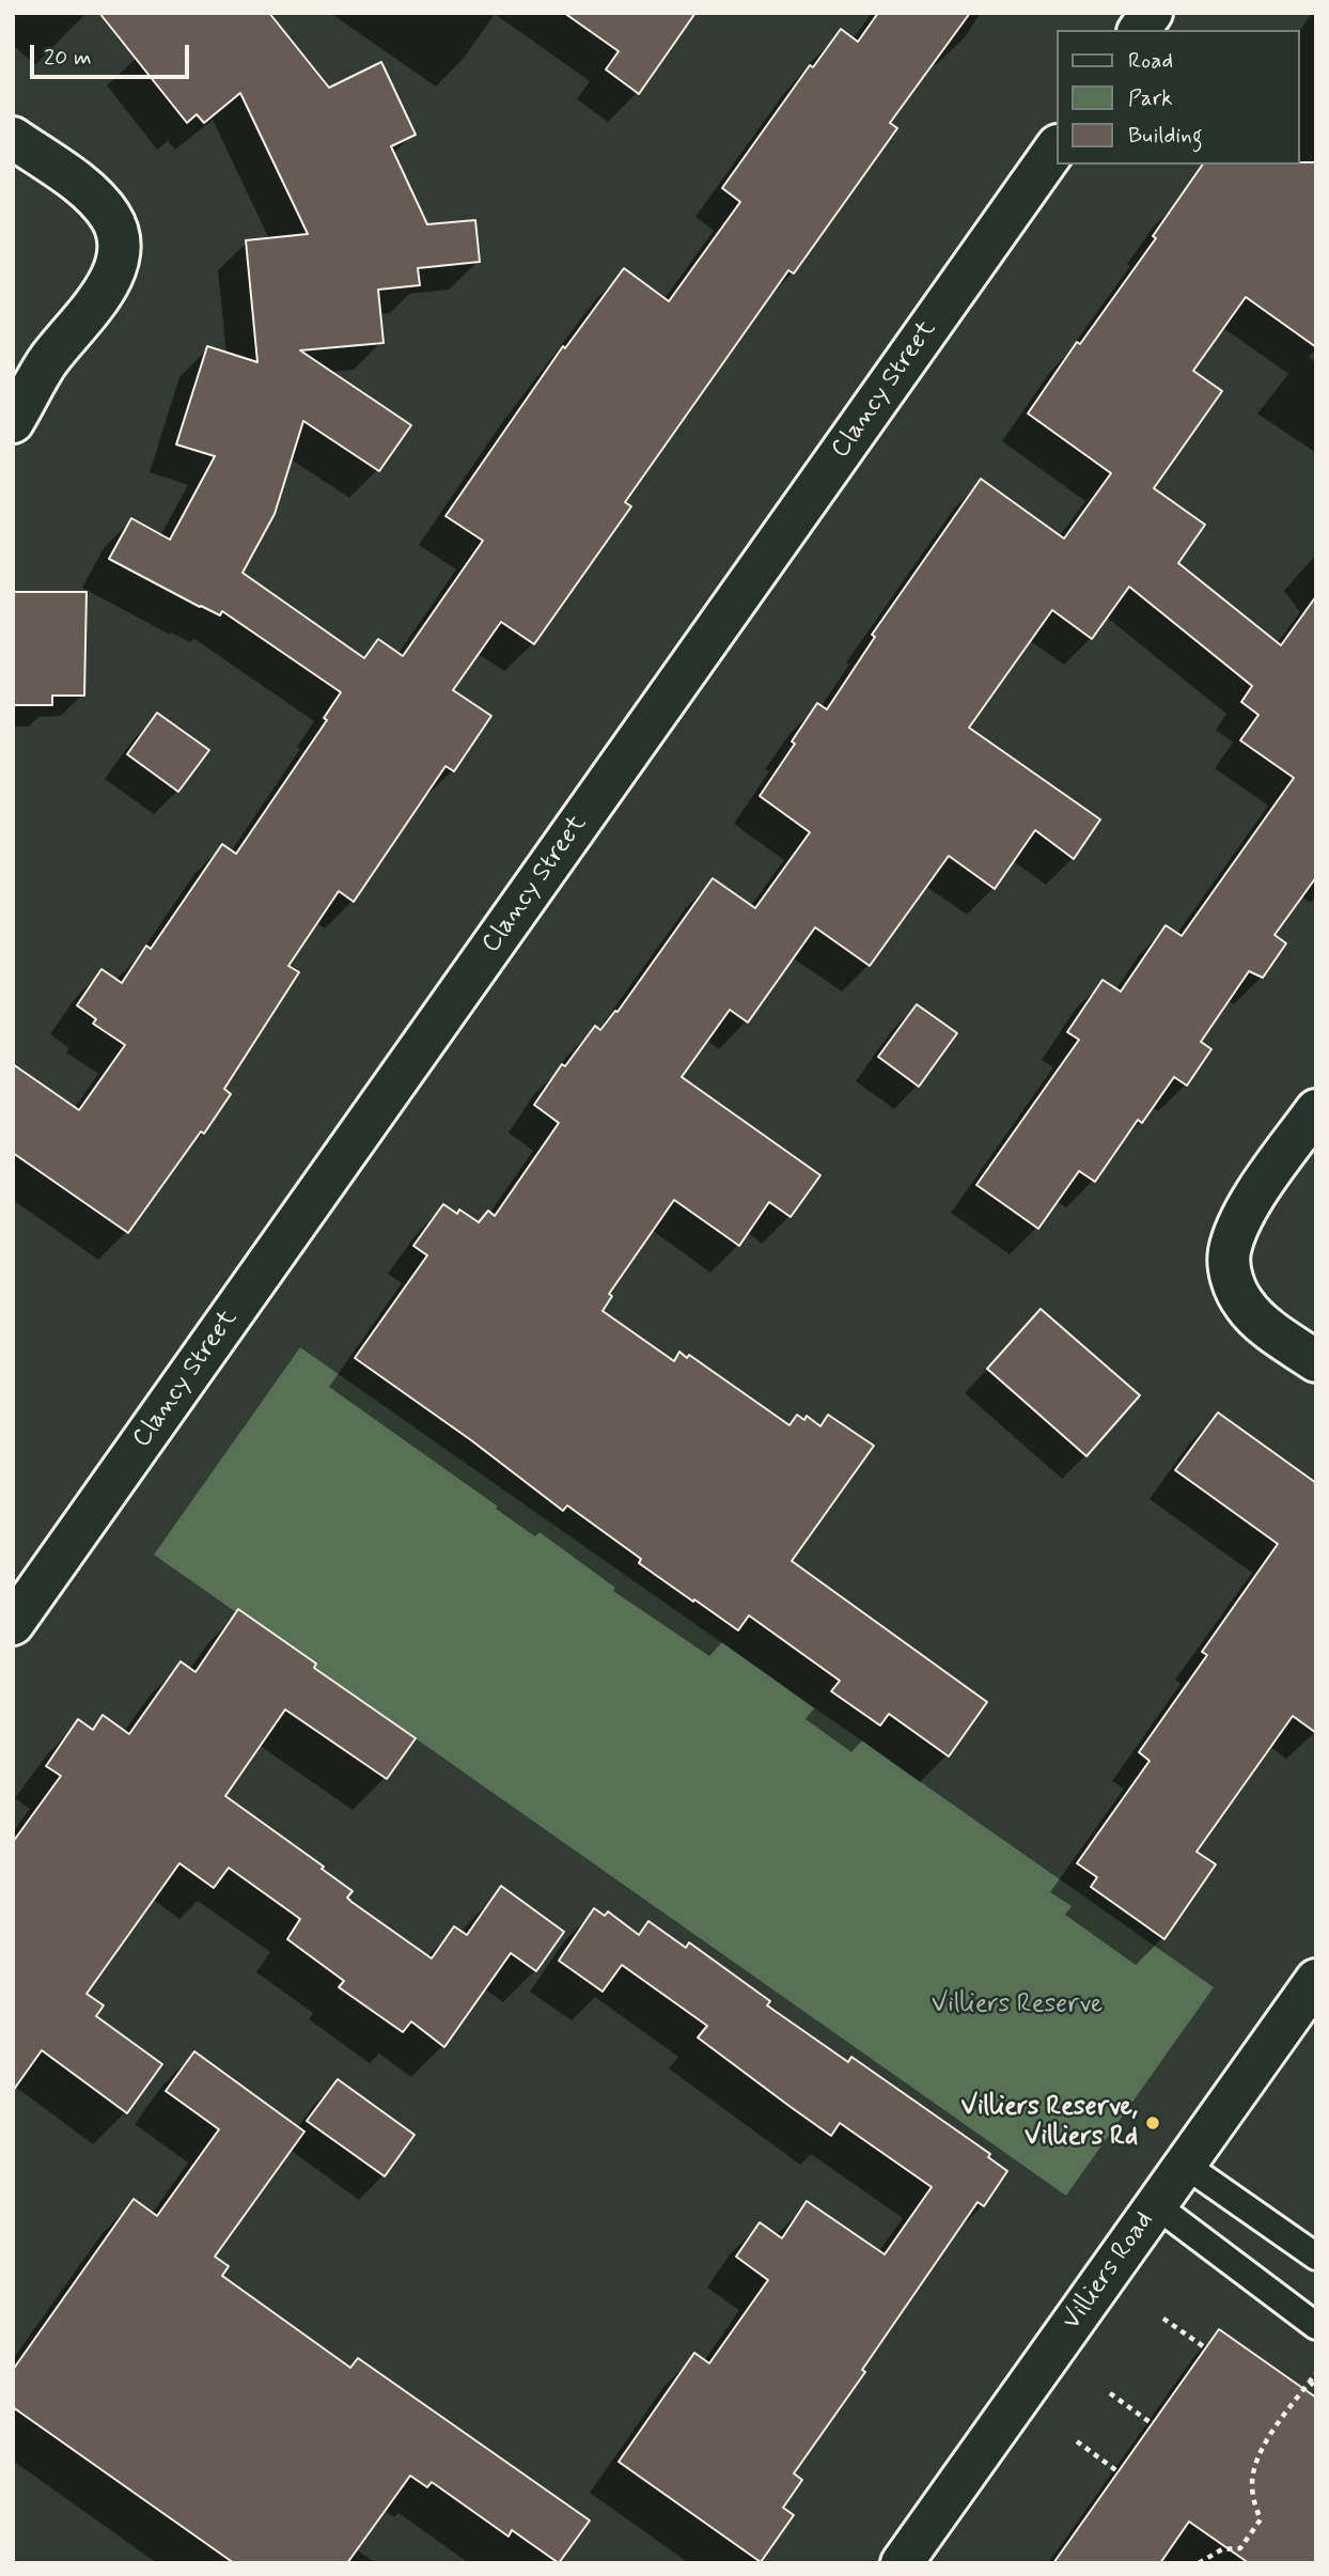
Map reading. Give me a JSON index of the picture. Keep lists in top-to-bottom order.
{
  "streets": {
    "street": ["Clancy Street", "Villiers Road"]
  },
  "parks": ["Villiers Reserve"],
  "places": ["Villiers Reserve, Villiers Rd"],
  "legend": ["Road", "Park", "Building"],
  "scale_bar": "20 m"
}
